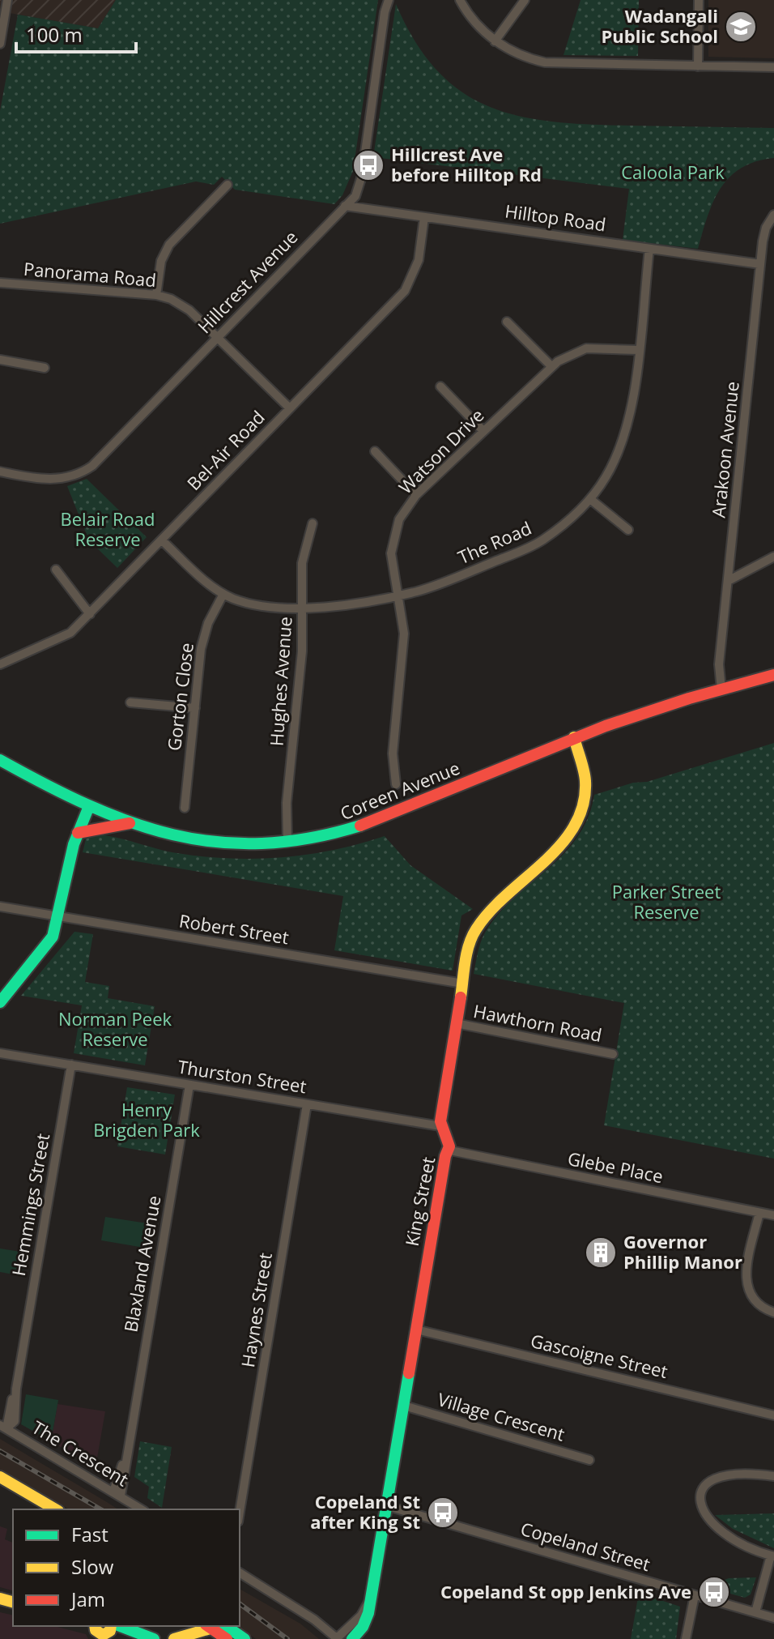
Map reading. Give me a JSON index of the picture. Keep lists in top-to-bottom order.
{
  "streets": {
    "main road": ["Coreen Avenue", "King Street"],
    "street": [
      "Hilltop Road",
      "Panorama Road",
      "Hillcrest Avenue",
      "Arakoon Avenue",
      "Bel-Air Road",
      "Watson Drive",
      "The Road",
      "Hughes Avenue",
      "Gorton Close",
      "Robert Street",
      "Hawthorn Road",
      "Thurston Street",
      "Glebe Place",
      "Hemmings Street",
      "Blaxland Avenue",
      "Haynes Street",
      "Gascoigne Street",
      "Village Crescent",
      "The Crescent",
      "Copeland Street"
    ]
  },
  "crossings": [
    ["Hilltop Road", "Hillcrest Avenue"],
    ["Hilltop Road", "Arakoon Avenue"],
    ["Hilltop Road", "Bel-Air Road"],
    ["Hilltop Road", "The Road"],
    ["Panorama Road", "Hillcrest Avenue"],
    ["Panorama Road", "Bel-Air Road"],
    ["Arakoon Avenue", "Coreen Avenue"],
    ["Bel-Air Road", "The Road"],
    ["Watson Drive", "The Road"],
    ["The Road", "Hughes Avenue"],
    ["The Road", "Gorton Close"],
    ["Hughes Avenue", "Coreen Avenue"],
    ["Thurston Street", "King Street"],
    ["Thurston Street", "Hemmings Street"],
    ["Thurston Street", "Blaxland Avenue"],
    ["Thurston Street", "Haynes Street"],
    ["Glebe Place", "King Street"],
    ["King Street", "Gascoigne Street"],
    ["King Street", "Village Crescent"],
    ["King Street", "Copeland Street"],
    ["Hemmings Street", "The Crescent"],
    ["Blaxland Avenue", "The Crescent"]
  ],
  "parks": [
    "Caloola Park",
    "Belair Road Reserve",
    "Parker Street Reserve",
    "Norman Peek Reserve",
    "Henry Brigden Park"
  ],
  "places": {
    "school or university": ["Wadangali Public School"],
    "bus stop": ["Hillcrest Ave before Hilltop Rd", "Copeland St after King St", "Copeland St opp Jenkins Ave"],
    "building": ["Governor Phillip Manor"]
  },
  "legend": ["Fast", "Slow", "Jam"],
  "scale_bar": "100 m"
}
